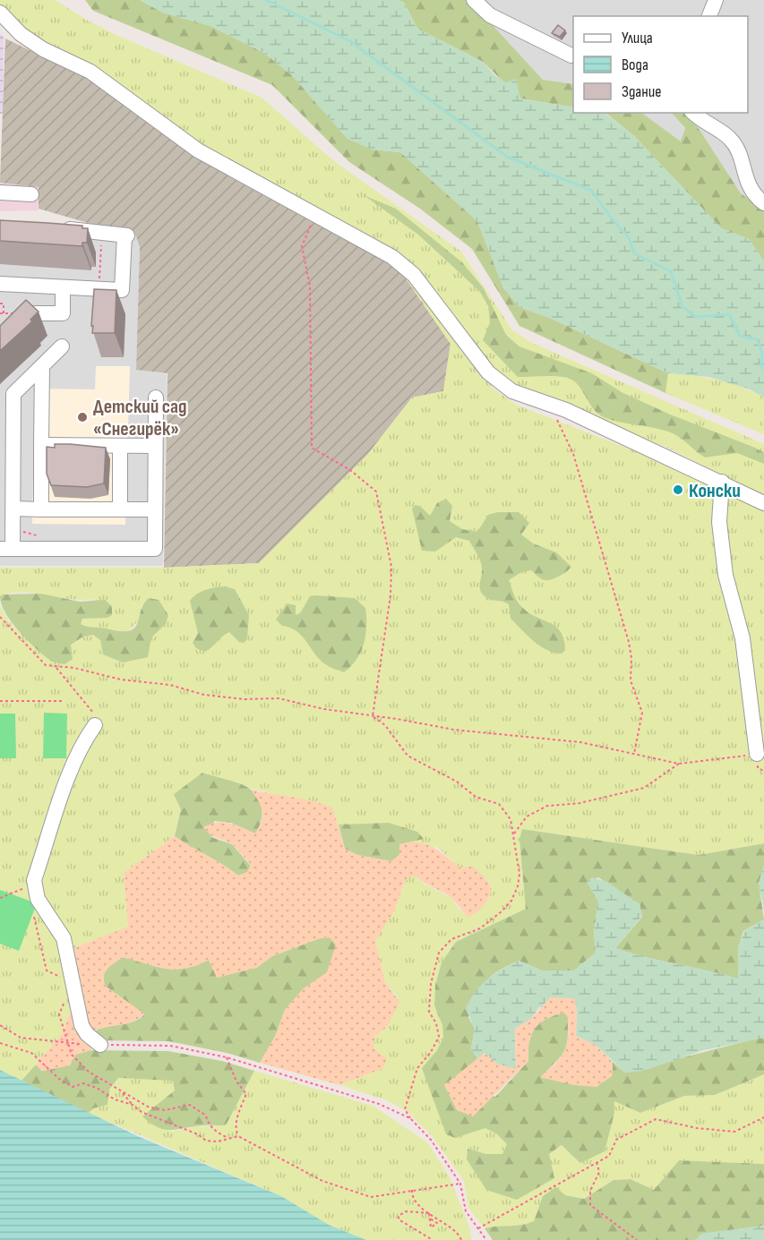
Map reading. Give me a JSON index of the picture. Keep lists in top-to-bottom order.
{
  "places": ["Детский сад «Снегирёк»", "Конски"],
  "legend": ["Улица", "Вода", "Здание"]
}
